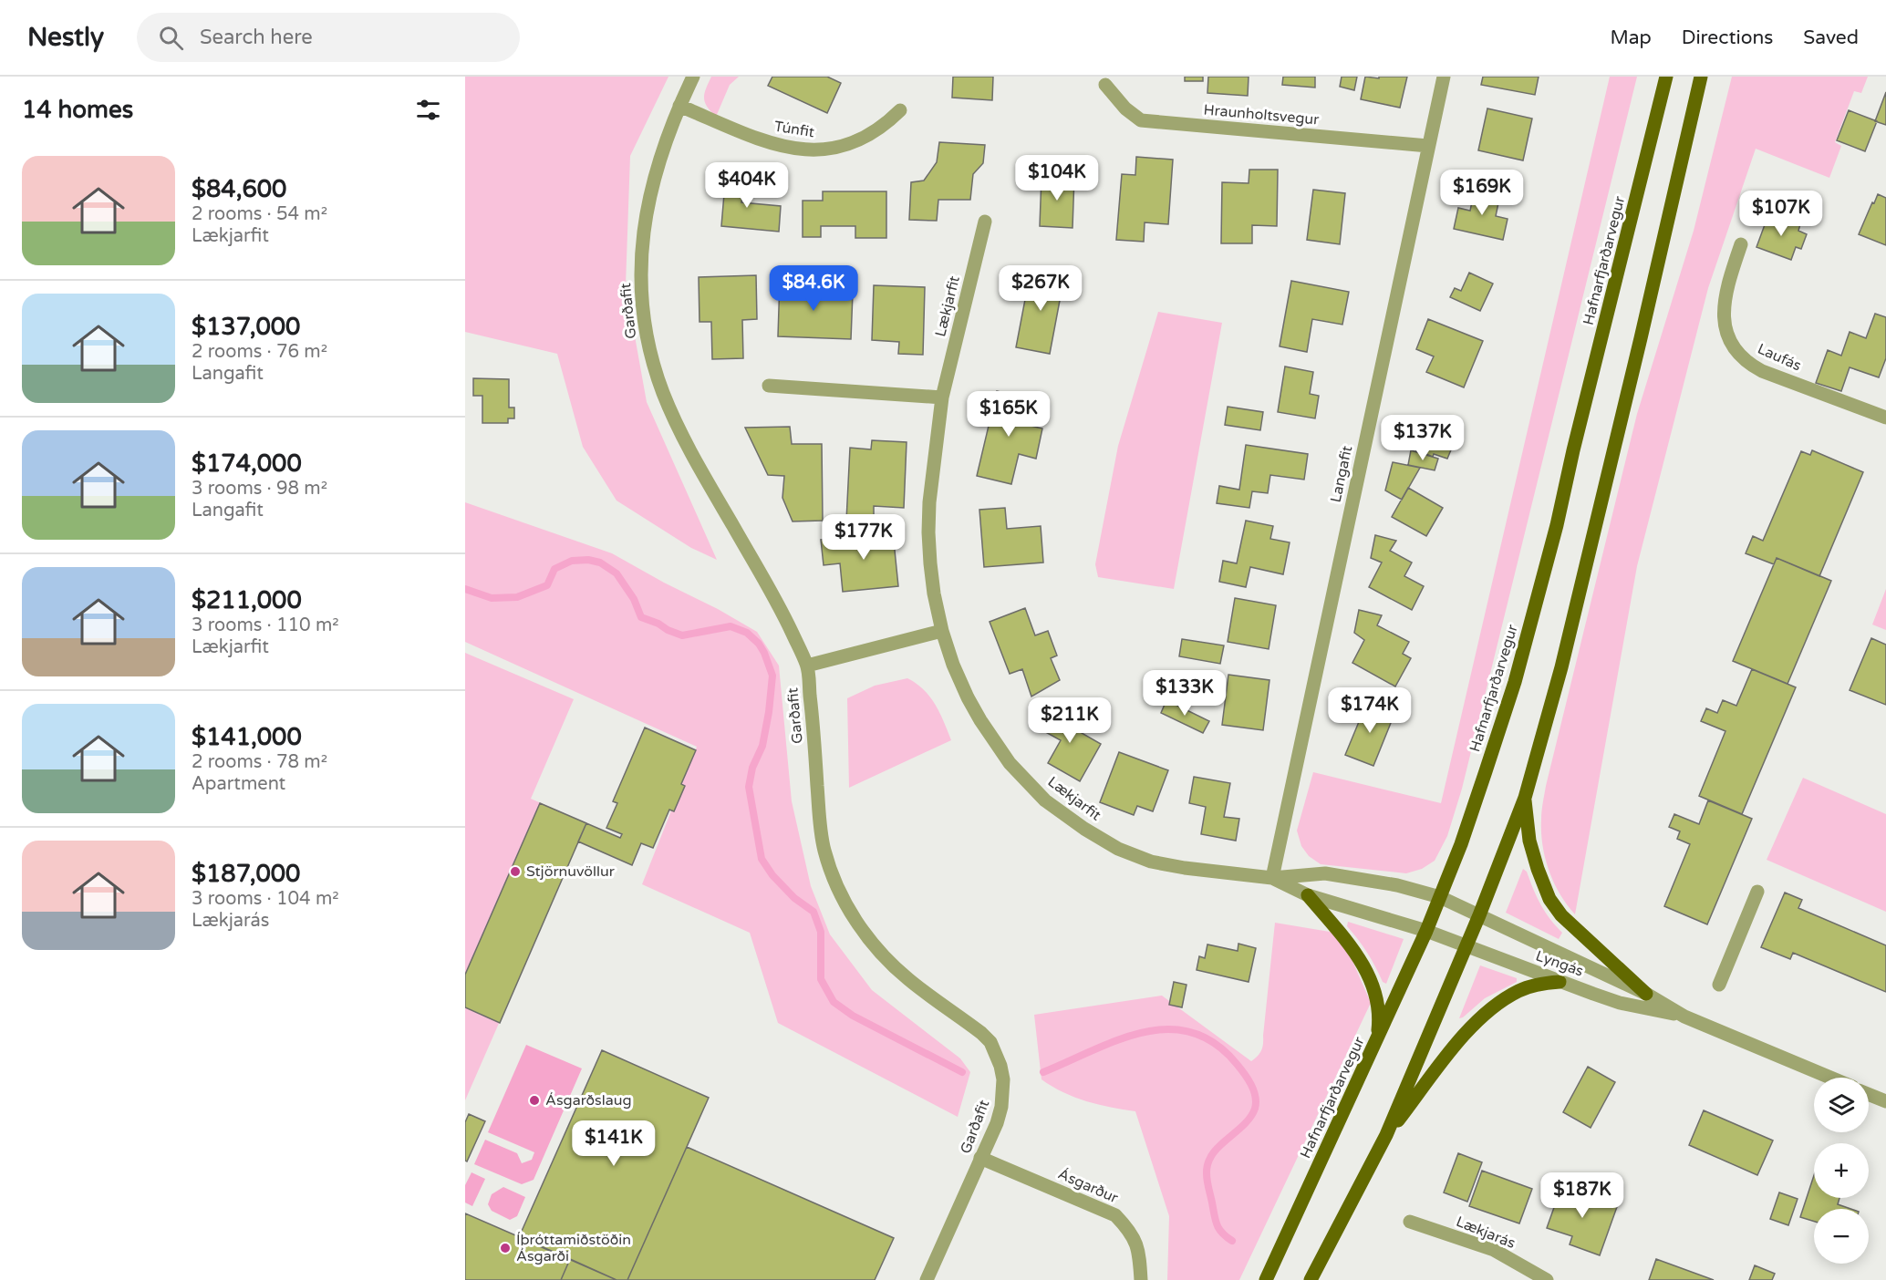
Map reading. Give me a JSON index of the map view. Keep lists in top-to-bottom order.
{
  "streets": {
    "main road": ["Hafnarfjarðarvegur"],
    "street": [
      "Hraunholtsvegur",
      "Túnfit",
      "Lækjarfit",
      "Garðafit",
      "Laufás",
      "Langafit",
      "Lyngás",
      "Ásgarður",
      "Lækjarás"
    ]
  },
  "crossings": [
    ["Hraunholtsvegur", "Langafit"],
    ["Túnfit", "Garðafit"],
    ["Hafnarfjarðarvegur", "Lækjarfit"],
    ["Hafnarfjarðarvegur", "Lyngás"],
    ["Lækjarfit", "Langafit"],
    ["Lækjarfit", "Lyngás"],
    ["Garðafit", "Ásgarður"]
  ],
  "places": ["Stjörnuvöllur", "Ásgarðslaug", "Íþróttamiðstöðin Ásgarði"],
  "page": {
    "header": "Nestly",
    "search": "Search here",
    "nav": ["Map", "Directions", "Saved"],
    "heading": "14 homes",
    "list": [
      {
        "name": "$84,600",
        "note": "2 rooms · 54 m² · Lækjarfit"
      },
      {
        "name": "$137,000",
        "note": "2 rooms · 76 m² · Langafit"
      },
      {
        "name": "$174,000",
        "note": "3 rooms · 98 m² · Langafit"
      },
      {
        "name": "$211,000",
        "note": "3 rooms · 110 m² · Lækjarfit"
      },
      {
        "name": "$141,000",
        "note": "2 rooms · 78 m² · Apartment"
      },
      {
        "name": "$187,000",
        "note": "3 rooms · 104 m² · Lækjarás"
      }
    ],
    "price": [
      "$104K",
      "$404K",
      "$169K",
      "$107K",
      "$84.6K",
      "$267K",
      "$165K",
      "$137K",
      "$177K",
      "$133K",
      "$174K",
      "$211K",
      "$141K",
      "$187K"
    ],
    "map_buttons": ["+", "−"]
  }
}
